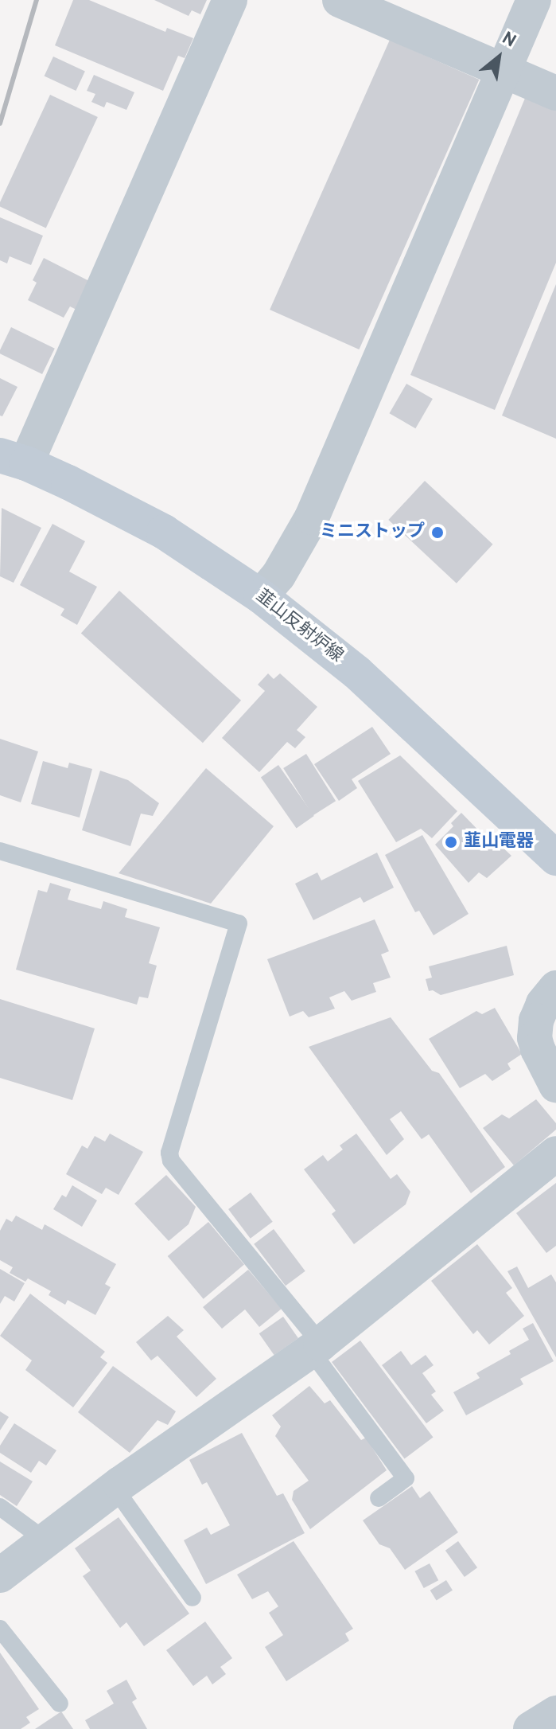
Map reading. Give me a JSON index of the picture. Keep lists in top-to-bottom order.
{
  "streets": {
    "main road": ["韮山反射炉線"]
  },
  "places": ["ミニストップ", "韮山電器"],
  "north": "top right"
}
